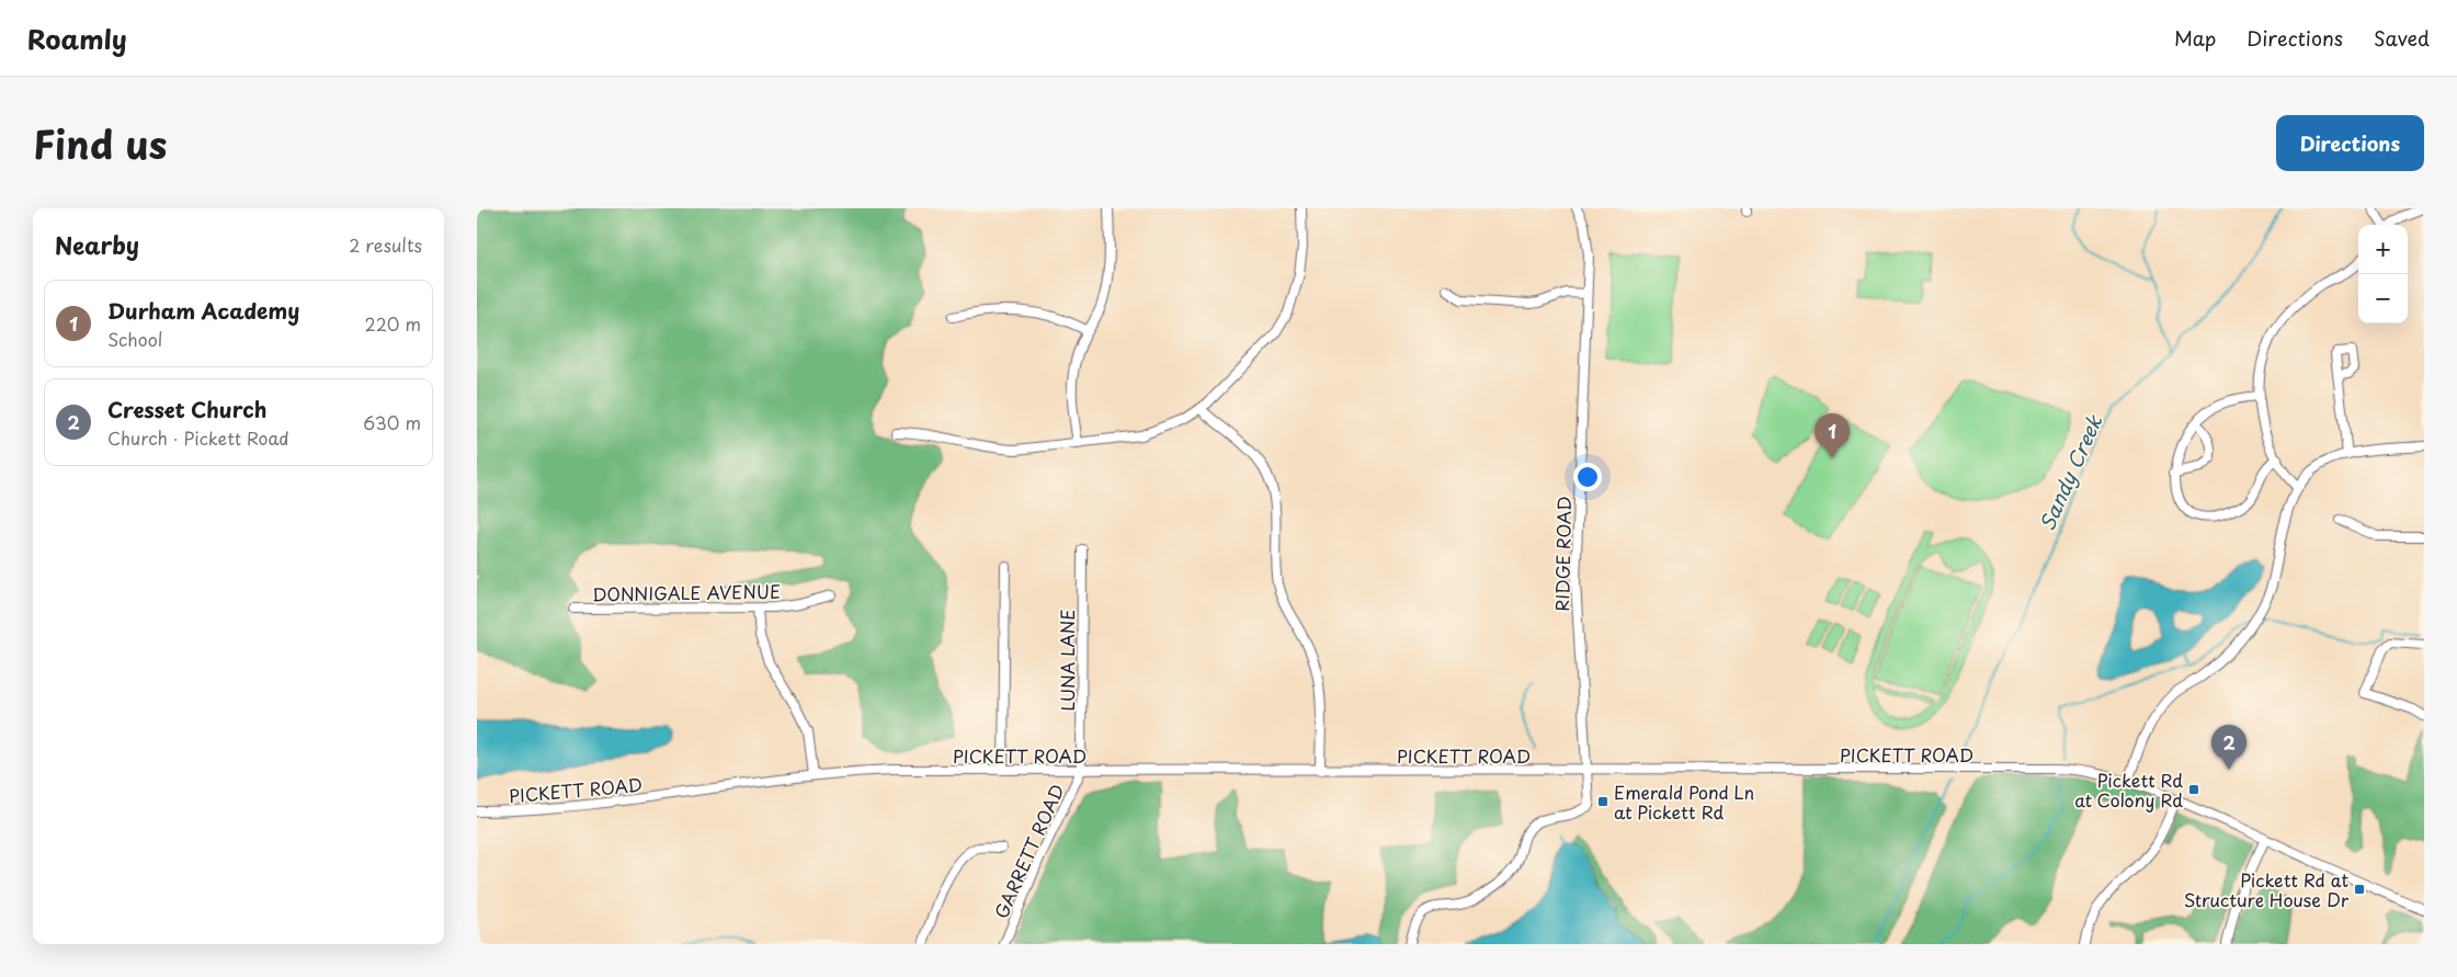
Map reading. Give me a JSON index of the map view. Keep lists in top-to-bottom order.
{
  "streets": {
    "street": [
      "RIDGE ROAD",
      "DONNIGALE AVENUE",
      "LUNA LANE",
      "PICKETT ROAD",
      "GARRETT ROAD"
    ]
  },
  "crossings": [
    ["RIDGE ROAD", "PICKETT ROAD"],
    ["LUNA LANE", "PICKETT ROAD"],
    ["LUNA LANE", "GARRETT ROAD"],
    ["PICKETT ROAD", "GARRETT ROAD"]
  ],
  "water": ["Sandy Creek"],
  "places": {
    "transit": ["Pickett Rd at Colony Rd", "Emerald Pond Ln at Pickett Rd", "Pickett Rd at Structure House Dr"]
  },
  "page": {
    "header": "Roamly",
    "nav": ["Map", "Directions", "Saved"],
    "title": "Find us",
    "buttons": "Directions",
    "heading": ["Nearby", "2 results"],
    "map_buttons": ["+", "−"],
    "list": [
      {
        "mark": "1",
        "name": "Durham Academy",
        "note": "School",
        "value": "220 m"
      },
      {
        "mark": "2",
        "name": "Cresset Church",
        "note": "Church · Pickett Road",
        "value": "630 m"
      }
    ],
    "pins": ["1", "2"]
  }
}
